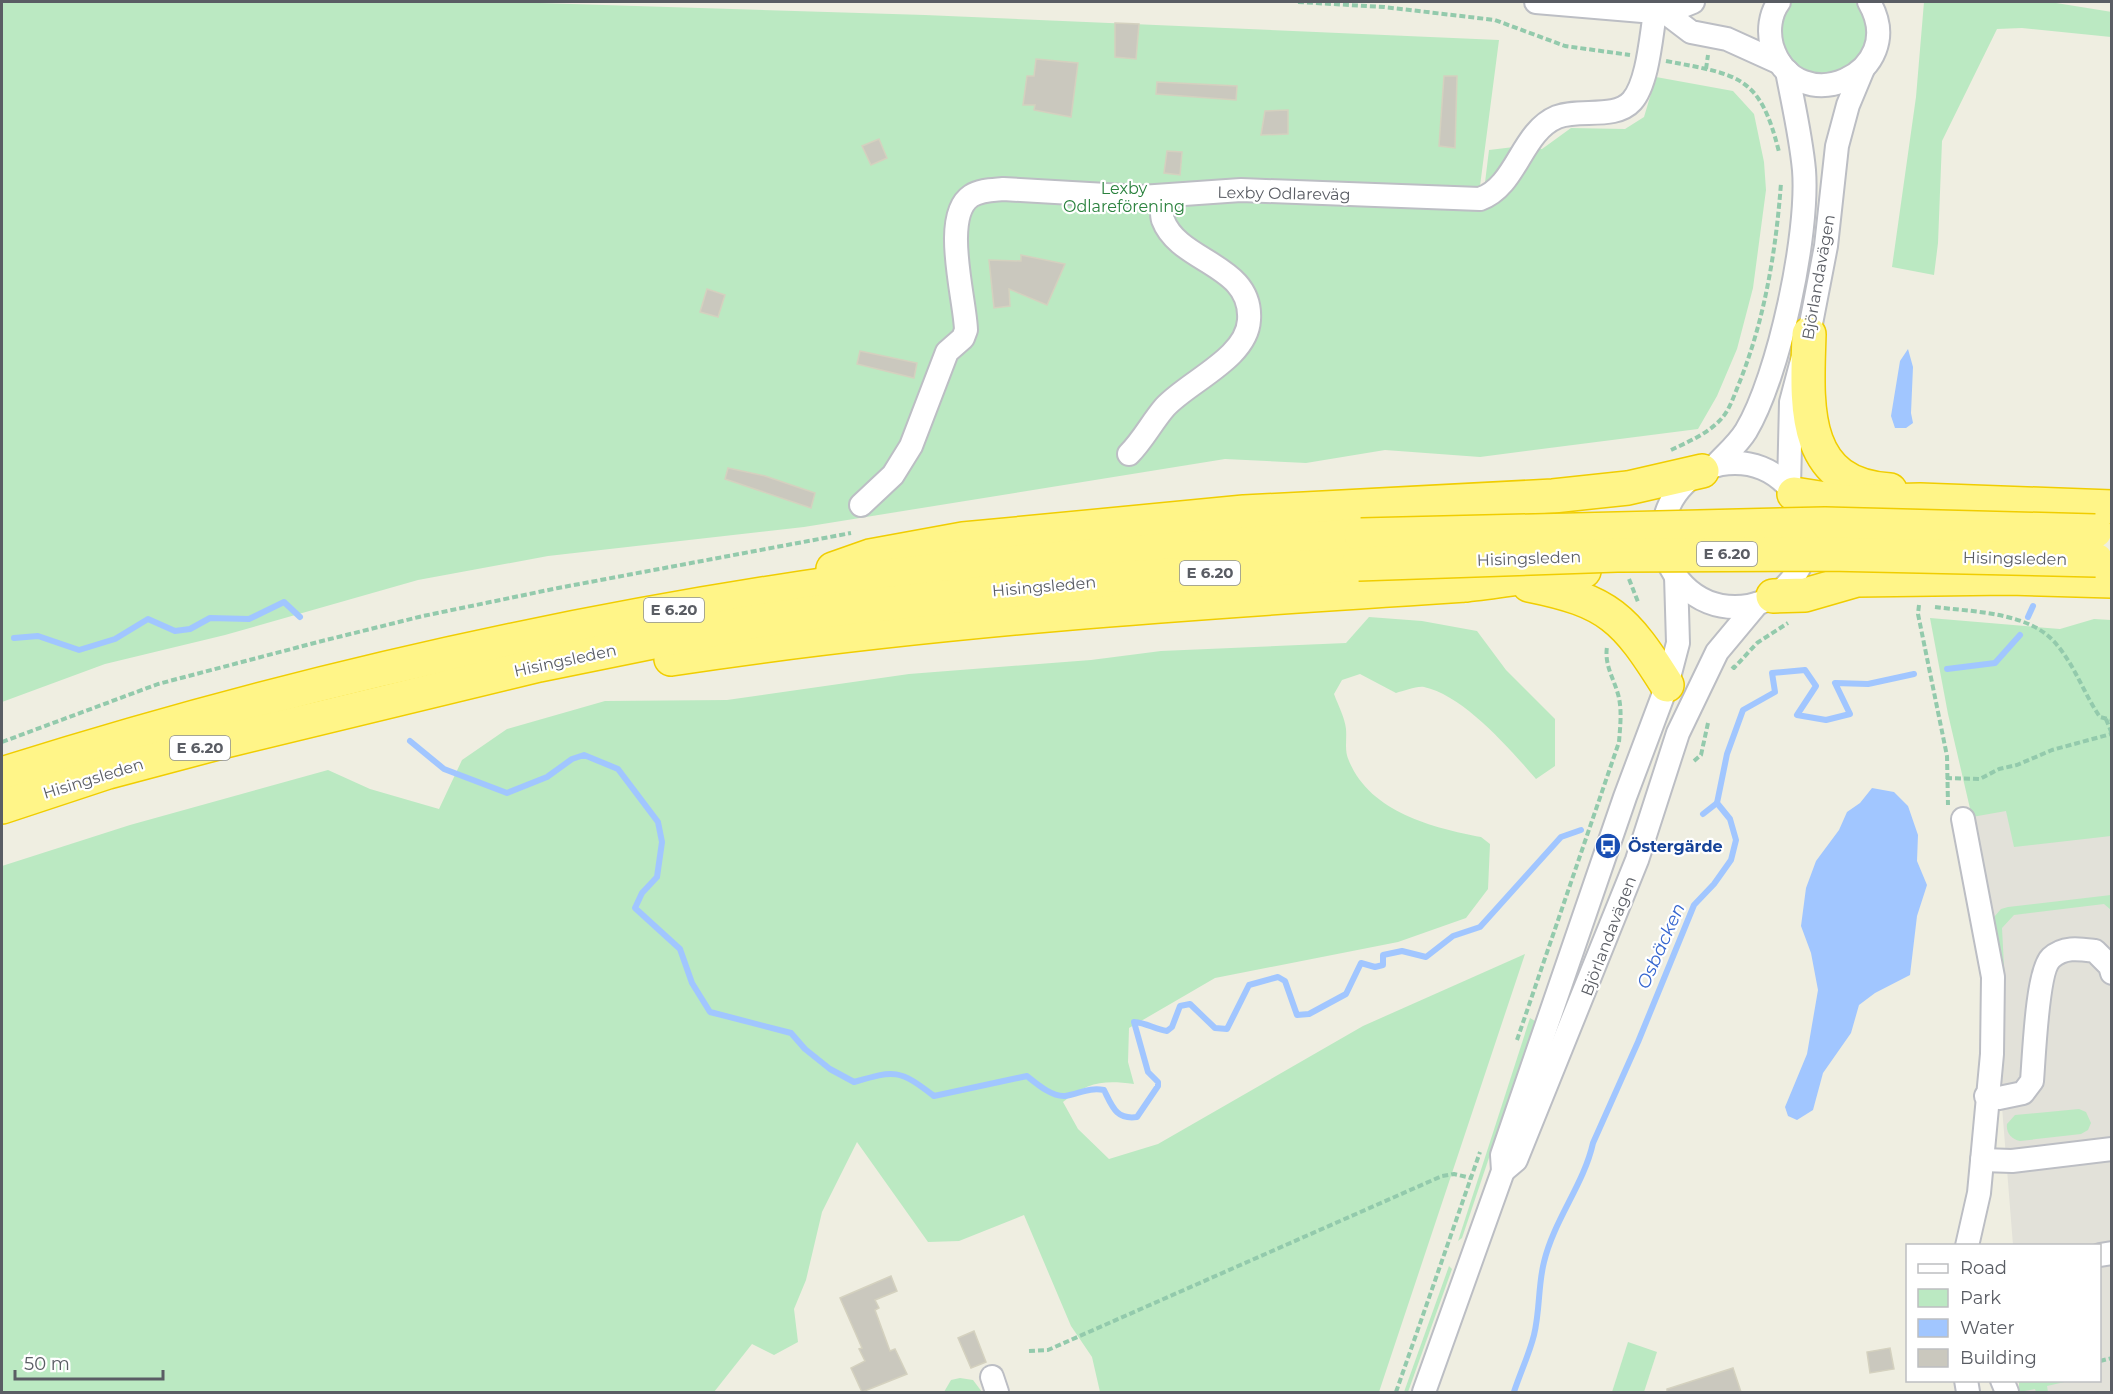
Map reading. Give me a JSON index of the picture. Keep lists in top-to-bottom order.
{
  "streets": {
    "highway": ["E 6.20", "Hisingsleden"],
    "street": ["Lexby Odlareväg", "Björlandavägen"]
  },
  "water": ["Osbäcken"],
  "parks": ["Lexby Odlareförening"],
  "places": {
    "bus stop": ["Östergärde"]
  },
  "legend": [
    "Road",
    "Park",
    "Water",
    "Building"
  ],
  "scale_bar": "50 m"
}
